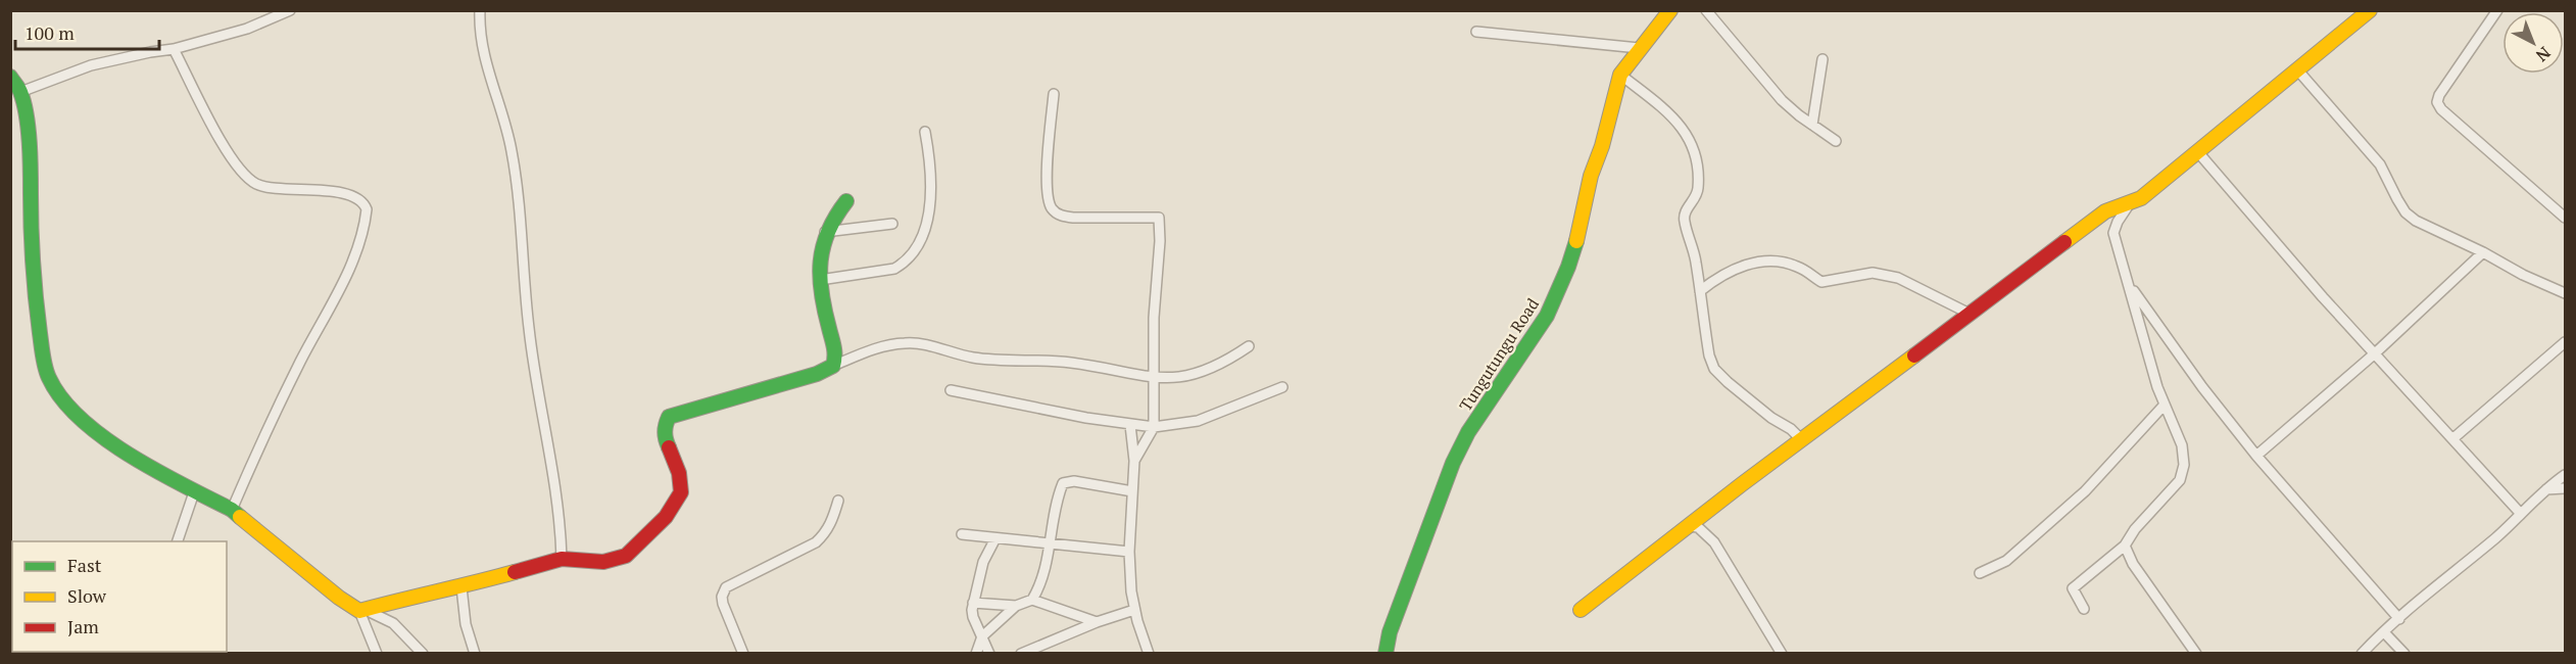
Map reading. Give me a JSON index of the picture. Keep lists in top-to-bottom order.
{
  "streets": {
    "street": ["Tungutungu Road"]
  },
  "legend": ["Fast", "Slow", "Jam"],
  "scale_bar": "100 m",
  "north": "bottom right"
}
